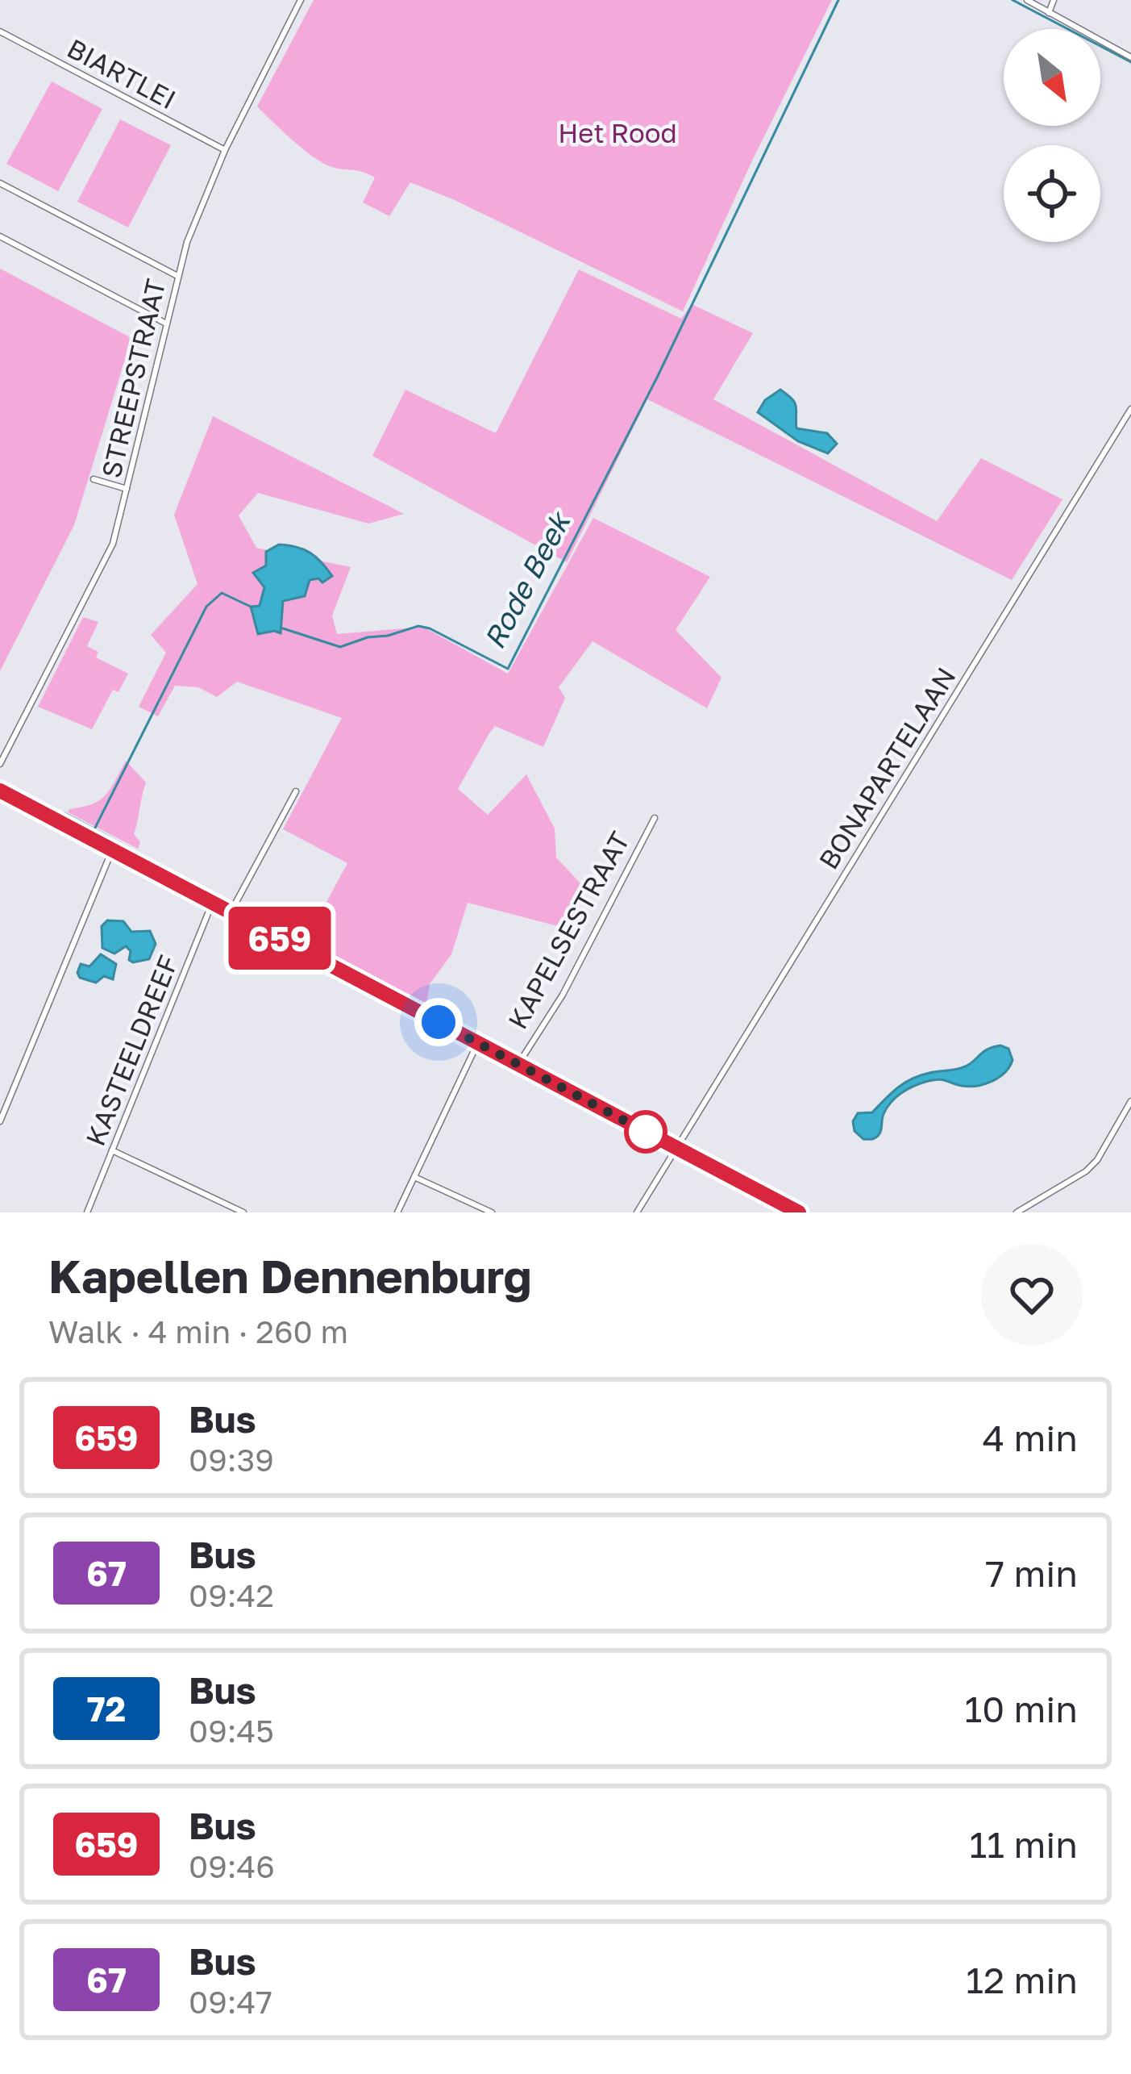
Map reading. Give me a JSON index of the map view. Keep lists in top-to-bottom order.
{
  "streets": {
    "main road": ["KAPELSESTRAAT"],
    "street": [
      "BIARTLEI",
      "STREEPSTRAAT",
      "BONAPARTELAAN",
      "KASTEELDREEF"
    ]
  },
  "crossings": [
    ["BIARTLEI", "STREEPSTRAAT"],
    ["BONAPARTELAAN", "KAPELSESTRAAT"],
    ["KAPELSESTRAAT", "KASTEELDREEF"]
  ],
  "water": ["Rode Beek"],
  "parks": ["Het Rood"],
  "lines": ["bus line 659"],
  "north": "bottom right",
  "page": {
    "on_map": "659",
    "heading": ["Kapellen Dennenburg", "Walk · 4 min · 260 m"],
    "list": [
      {
        "mark": "659",
        "name": "Bus",
        "note": "09:39",
        "value": "4 min"
      },
      {
        "mark": "67",
        "name": "Bus",
        "note": "09:42",
        "value": "7 min"
      },
      {
        "mark": "72",
        "name": "Bus",
        "note": "09:45",
        "value": "10 min"
      },
      {
        "mark": "659",
        "name": "Bus",
        "note": "09:46",
        "value": "11 min"
      },
      {
        "mark": "67",
        "name": "Bus",
        "note": "09:47",
        "value": "12 min"
      }
    ]
  }
}
